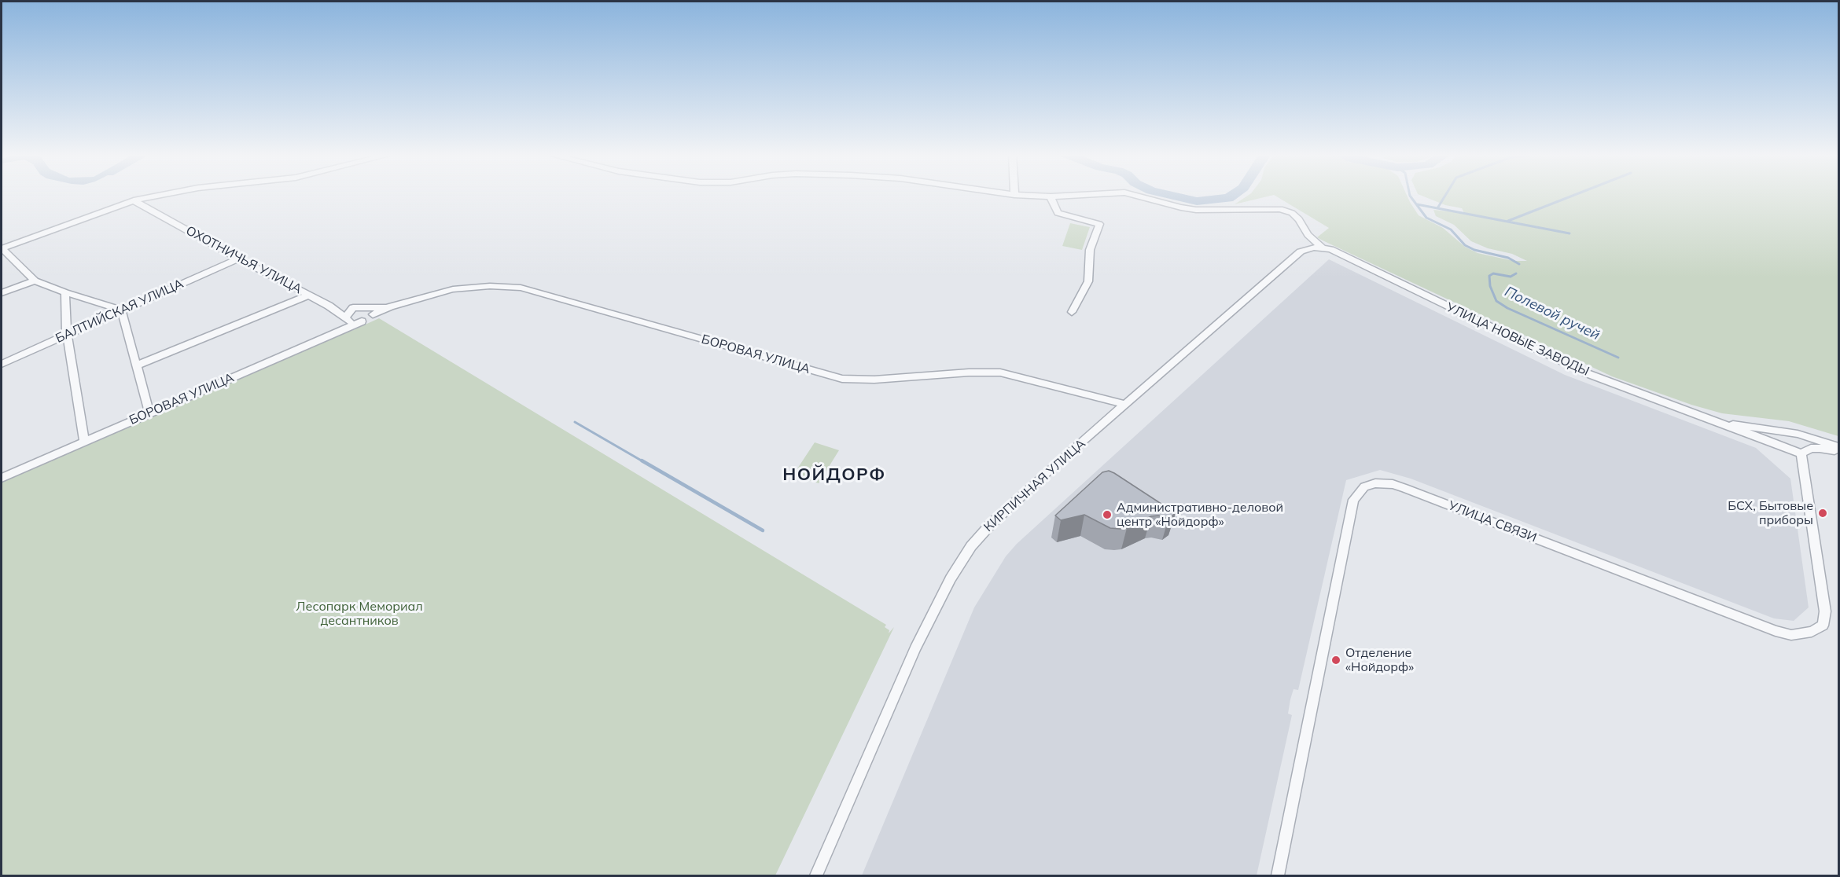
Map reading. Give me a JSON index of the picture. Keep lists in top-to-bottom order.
{
  "streets": {
    "street": [
      "ОХОТНИЧЬЯ УЛИЦА",
      "БАЛТИЙСКАЯ УЛИЦА",
      "УЛИЦА НОВЫЕ ЗАВОДЫ",
      "БОРОВАЯ УЛИЦА",
      "КИРПИЧНАЯ УЛИЦА",
      "УЛИЦА СВЯЗИ"
    ]
  },
  "crossings": [
    ["ОХОТНИЧЬЯ УЛИЦА", "БАЛТИЙСКАЯ УЛИЦА"],
    ["ОХОТНИЧЬЯ УЛИЦА", "БОРОВАЯ УЛИЦА"],
    ["УЛИЦА НОВЫЕ ЗАВОДЫ", "КИРПИЧНАЯ УЛИЦА"],
    ["УЛИЦА НОВЫЕ ЗАВОДЫ", "УЛИЦА СВЯЗИ"],
    ["БОРОВАЯ УЛИЦА", "КИРПИЧНАЯ УЛИЦА"]
  ],
  "districts": ["НОЙДОРФ"],
  "water": ["Полевой ручей"],
  "parks": ["Лесопарк Мемориал десантников"],
  "places": ["БСХ, Бытовые приборы", "Административно-деловой центр «Нойдорф»", "Отделение «Нойдорф»"]
}
